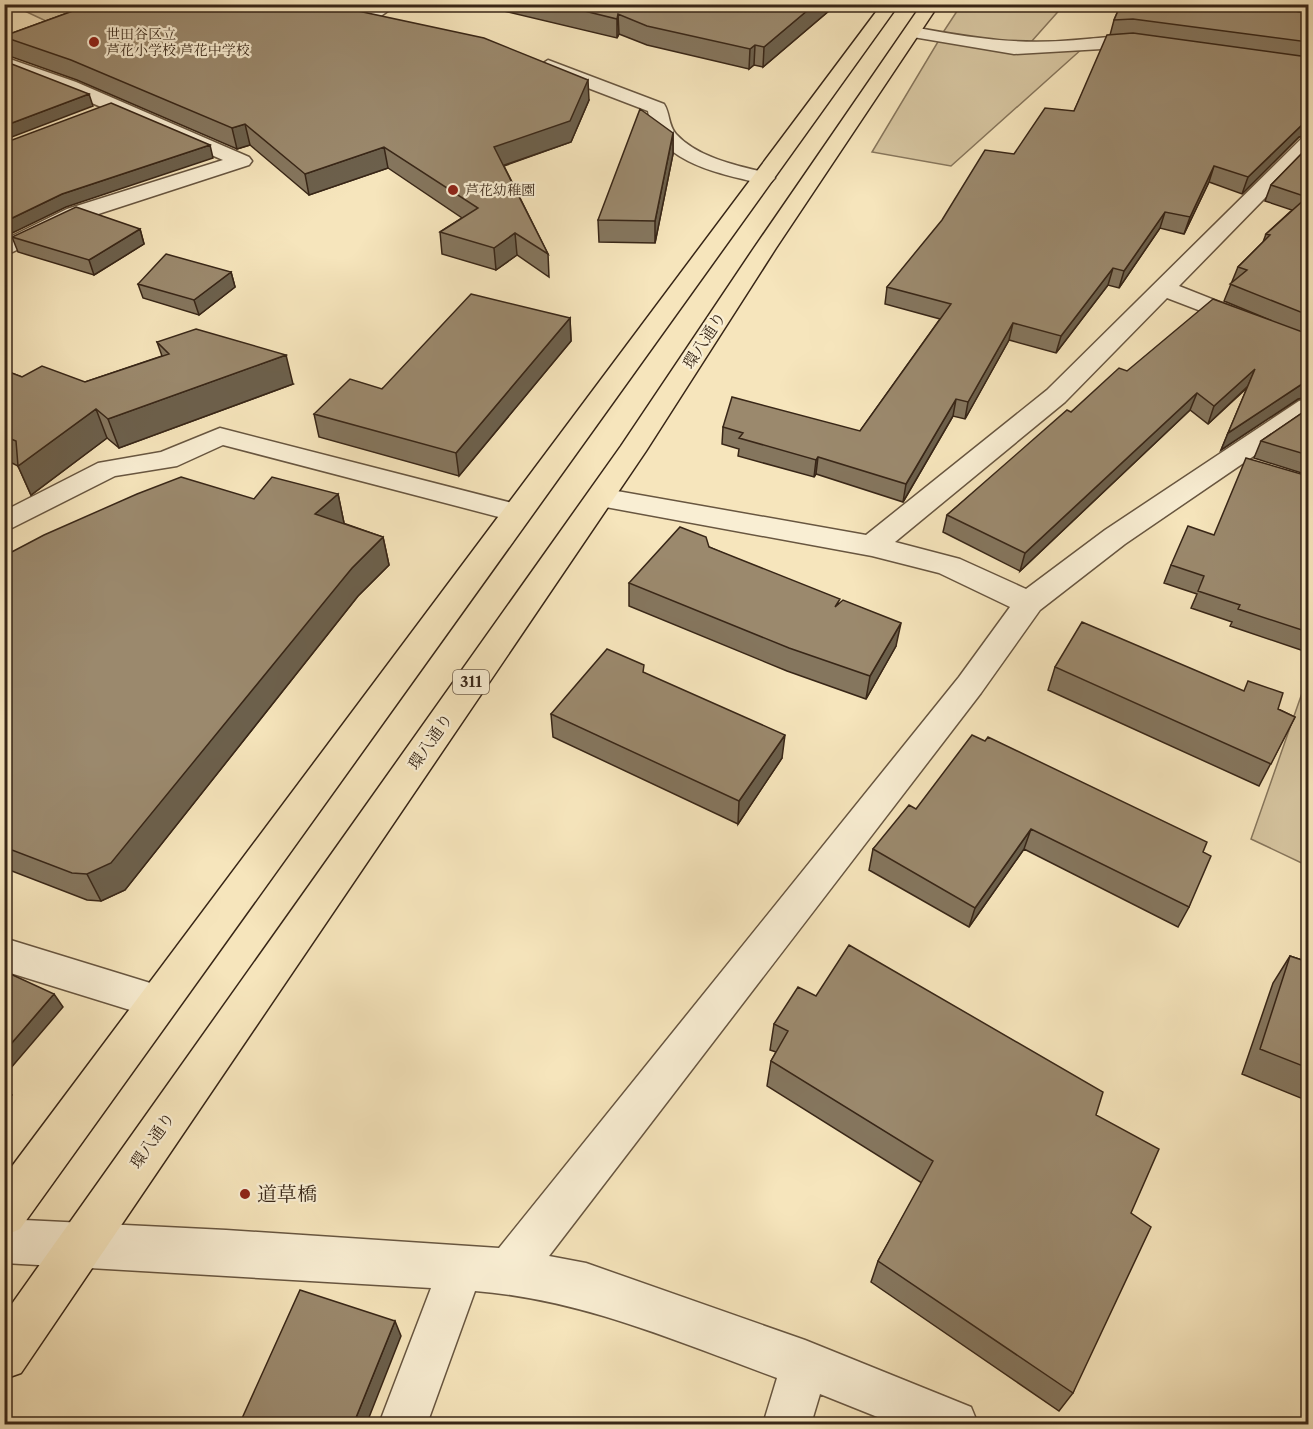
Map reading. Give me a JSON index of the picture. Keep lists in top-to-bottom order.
{
  "streets": {
    "main road": ["環八通り", "311"]
  },
  "places": ["世田谷区立 芦花小学校 芦花中学校", "芦花幼稚園", "道草橋"]
}
